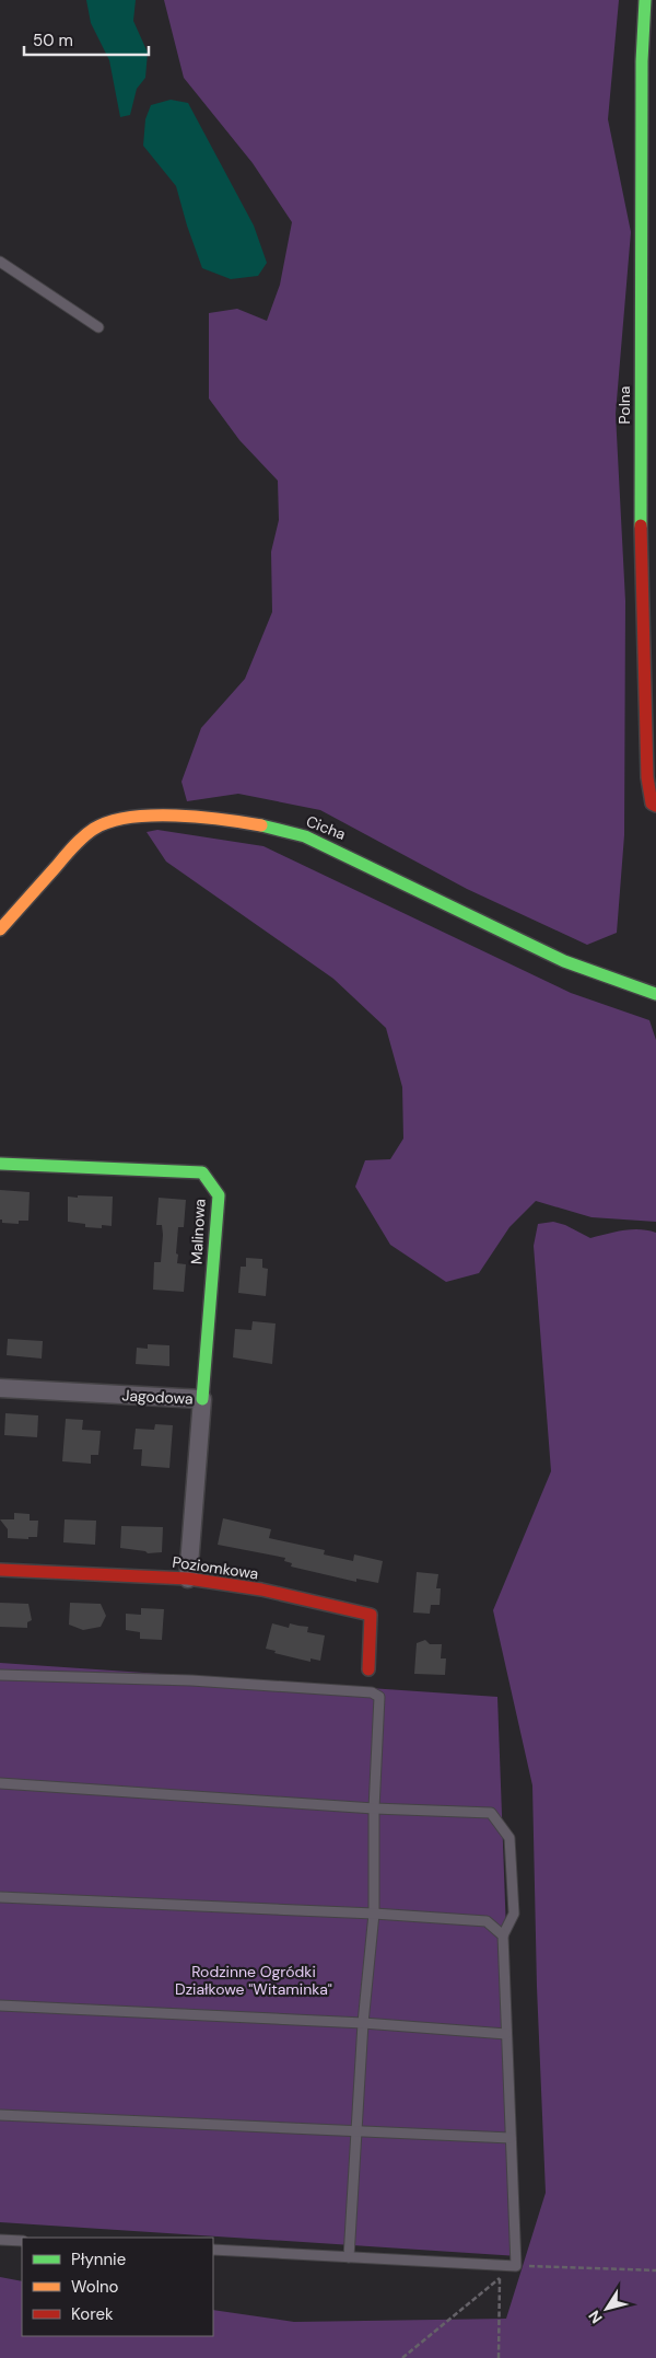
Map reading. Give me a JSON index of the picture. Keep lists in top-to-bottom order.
{
  "streets": {
    "street": [
      "Polna",
      "Cicha",
      "Malinowa",
      "Jagodowa",
      "Poziomkowa"
    ]
  },
  "crossings": [
    ["Malinowa", "Jagodowa"],
    ["Jagodowa", "Poziomkowa"]
  ],
  "parks": ["Rodzinne Ogródki Działkowe \"Witaminka\""],
  "legend": ["Płynnie", "Wolno", "Korek"],
  "scale_bar": "50 m",
  "north": "bottom left"
}
